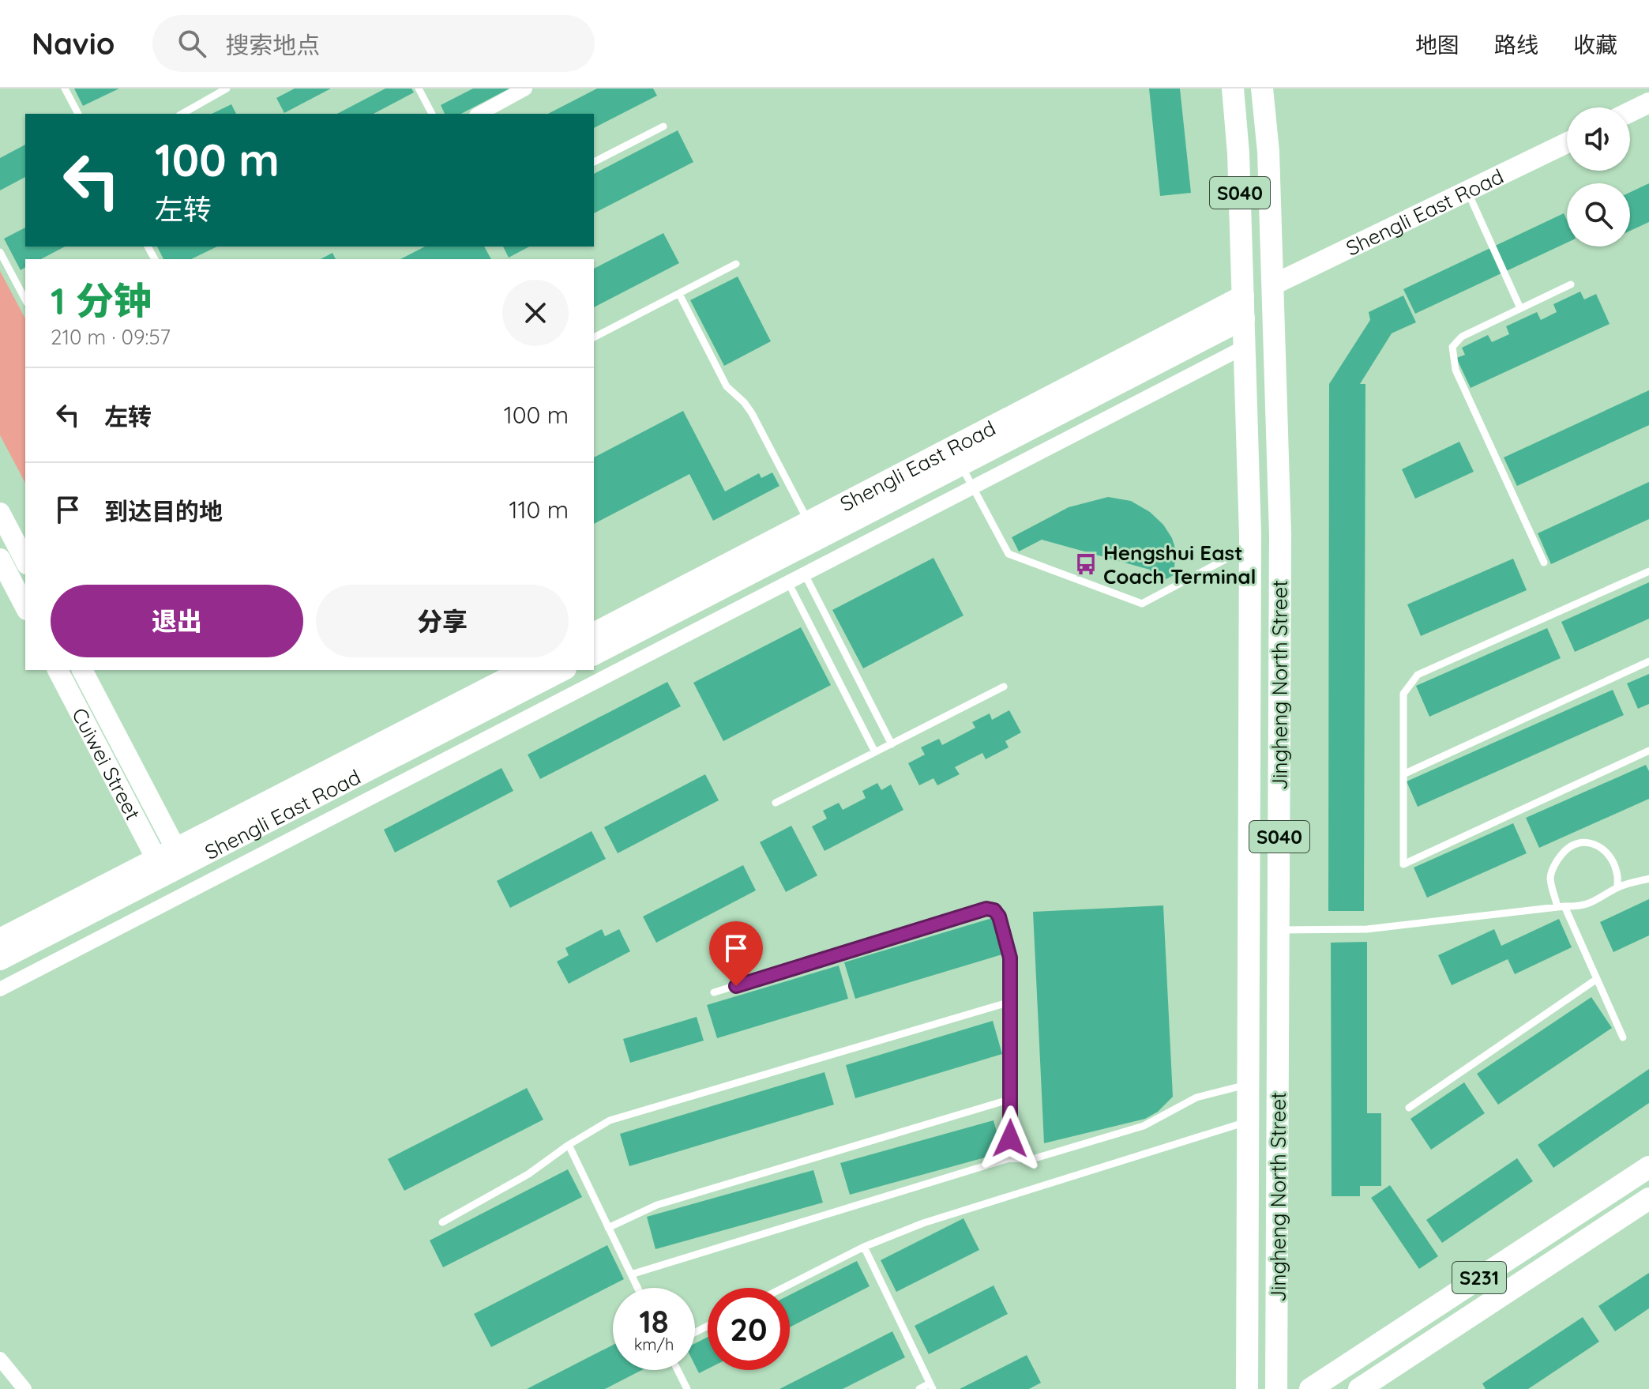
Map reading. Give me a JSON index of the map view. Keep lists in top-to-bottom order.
{
  "streets": {
    "main road": [
      "S040",
      "Shengli East Road",
      "Jingheng North Street",
      "S231"
    ],
    "street": ["Cuiwei Street"]
  },
  "crossings": [
    ["S040", "Shengli East Road"],
    ["S040", "Jingheng North Street"],
    ["Shengli East Road", "Jingheng North Street"],
    ["Shengli East Road", "Cuiwei Street"]
  ],
  "places": {
    "bus stop": ["Hengshui East Coach Terminal"]
  },
  "page": {
    "header": "Navio",
    "search": "搜索地点",
    "nav": ["地图", "路线", "收藏"],
    "turn": ["100 m", "左转"],
    "heading": ["1 分钟", "210 m · 09:57"],
    "list": [
      {
        "name": "左转",
        "value": "100 m"
      },
      {
        "name": "到达目的地",
        "value": "110 m"
      }
    ],
    "buttons": ["退出", "分享"],
    "speed": "18 km/h",
    "limit": "20"
  }
}
